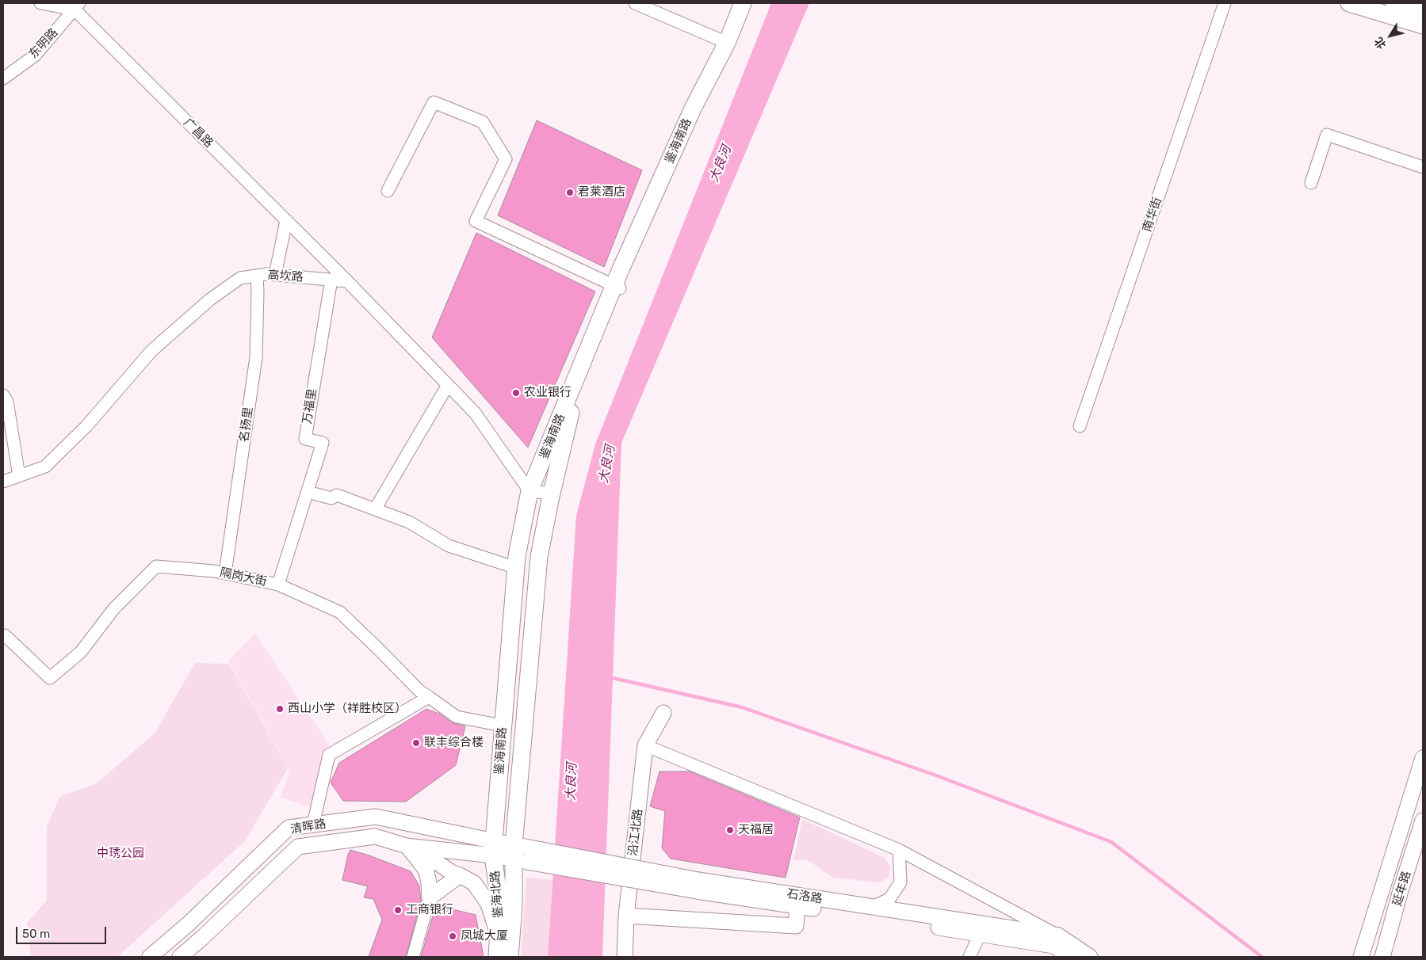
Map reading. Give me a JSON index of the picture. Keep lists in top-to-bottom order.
{
  "streets": {
    "main road": ["鉴海南路", "鉴海北路"],
    "street": [
      "东明路",
      "广昌路",
      "南华街",
      "高坎路",
      "万福里",
      "名扬里",
      "隔岗大街",
      "清晖路",
      "沿江北路",
      "延年路",
      "石洛路"
    ]
  },
  "crossings": [
    ["东明路", "广昌路"],
    ["广昌路", "高坎路"],
    ["鉴海南路", "隔岗大街"],
    ["鉴海南路", "清晖路"],
    ["鉴海南路", "鉴海北路"],
    ["鉴海南路", "石洛路"],
    ["高坎路", "万福里"],
    ["高坎路", "名扬里"],
    ["万福里", "隔岗大街"],
    ["名扬里", "隔岗大街"],
    ["清晖路", "鉴海北路"],
    ["清晖路", "石洛路"],
    ["鉴海北路", "石洛路"]
  ],
  "water": ["大良河"],
  "parks": ["中琇公园"],
  "places": [
    "君莱酒店",
    "农业银行",
    "西山小学（祥胜校区）",
    "联丰综合楼",
    "天福居",
    "工商银行",
    "凤城大厦"
  ],
  "scale_bar": "50 m",
  "north": "bottom left"
}
